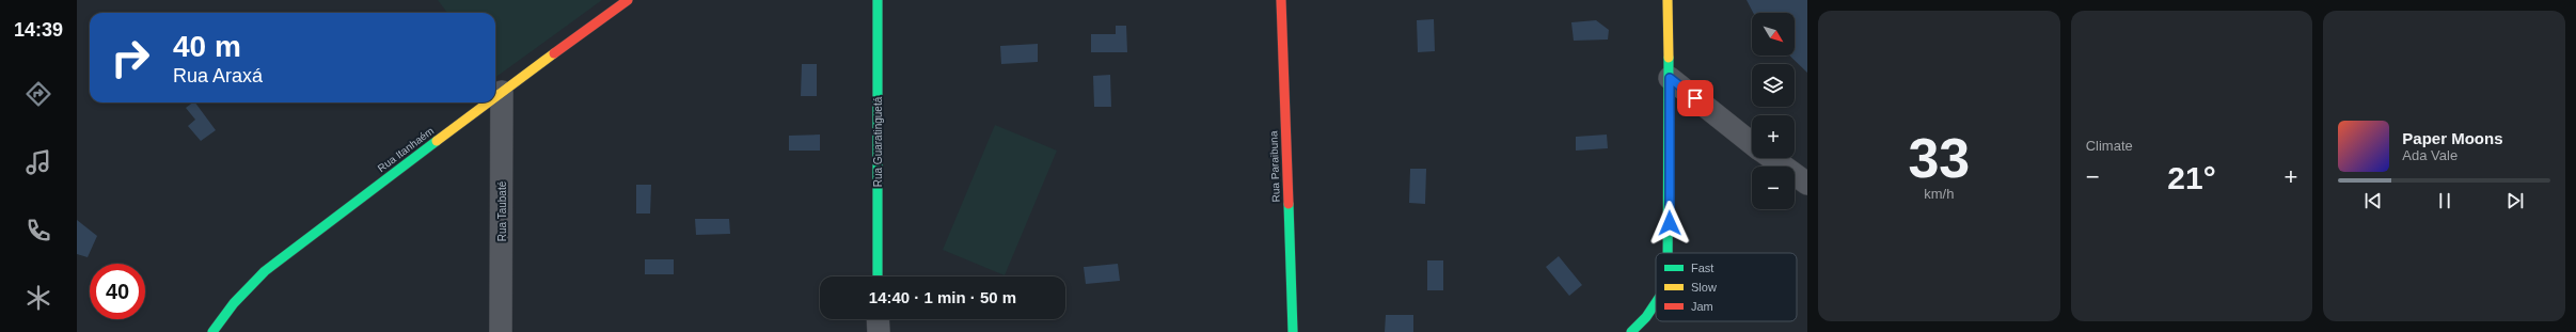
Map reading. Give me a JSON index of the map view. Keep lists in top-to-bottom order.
{
  "streets": {
    "street": [
      "Rua Guaratinguetá",
      "Rua Itanhaém",
      "Rua Paraibuna",
      "Rua Taubaté"
    ]
  },
  "crossings": [
    ["Rua Itanhaém", "Rua Taubaté"]
  ],
  "legend": ["Fast", "Slow", "Jam"],
  "north": "bottom right",
  "page": {
    "tabs": "14:39",
    "tile": [
      ["33", "km/h"],
      "Climate"
    ],
    "map_buttons": ["+", "−"],
    "turn": ["40 m", "Rua Araxá"],
    "song": ["Paper Moons", "Ada Vale"],
    "heat": ["−", "21°", "+"],
    "limit": "40",
    "trip": "14:40 · 1 min · 50 m"
  }
}
